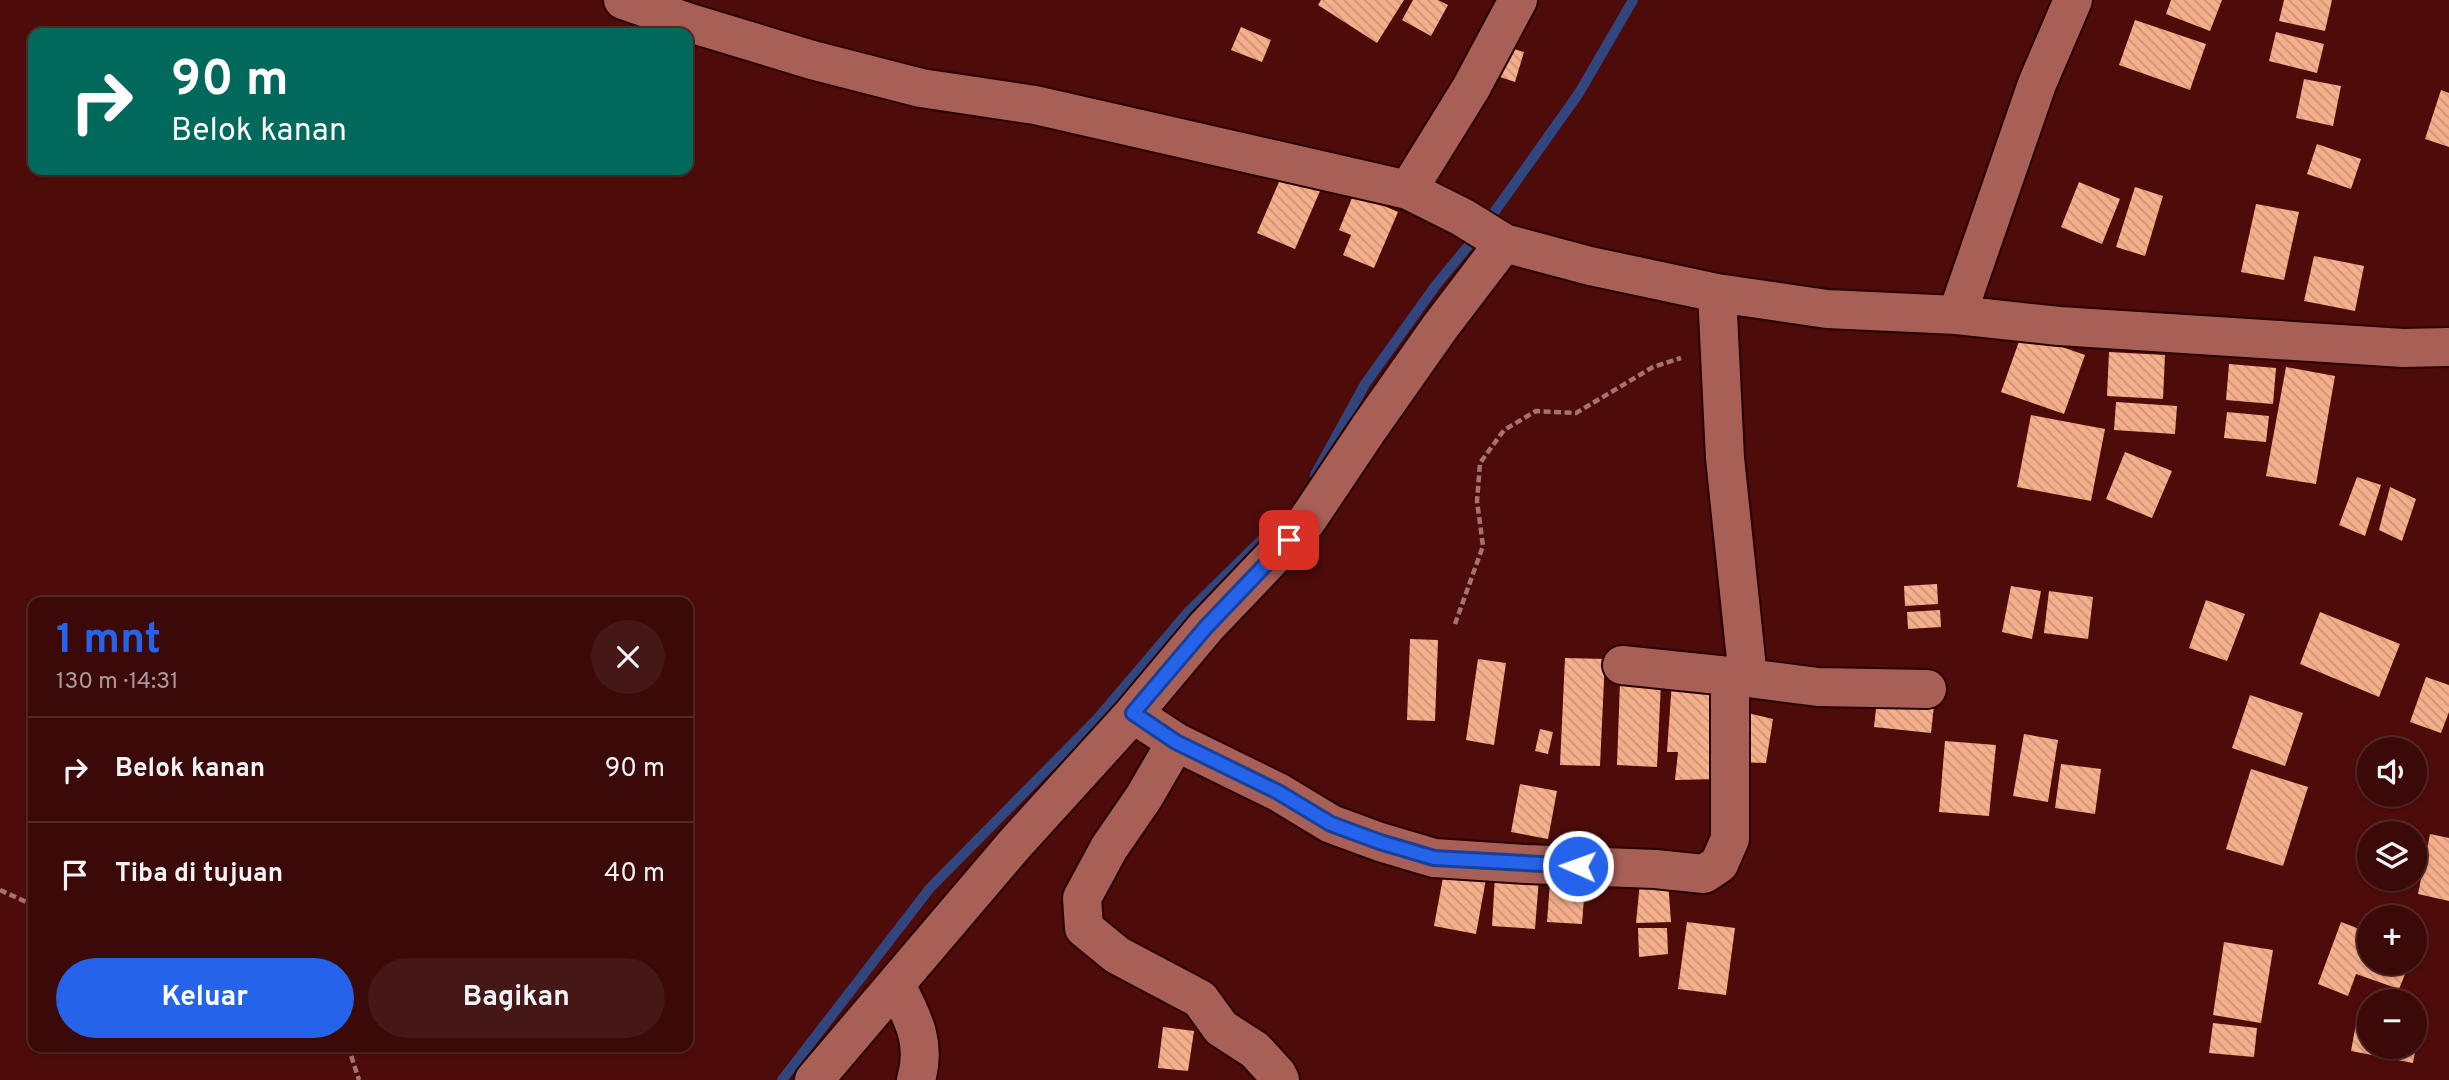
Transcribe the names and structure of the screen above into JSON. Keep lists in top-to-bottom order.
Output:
{
  "page": {
    "turn": ["90 m", "Belok kanan"],
    "heading": ["1 mnt", "130 m · 14:31"],
    "list": [
      {
        "name": "Belok kanan",
        "value": "90 m"
      },
      {
        "name": "Tiba di tujuan",
        "value": "40 m"
      }
    ],
    "map_buttons": ["+", "−"],
    "buttons": ["Keluar", "Bagikan"]
  }
}
